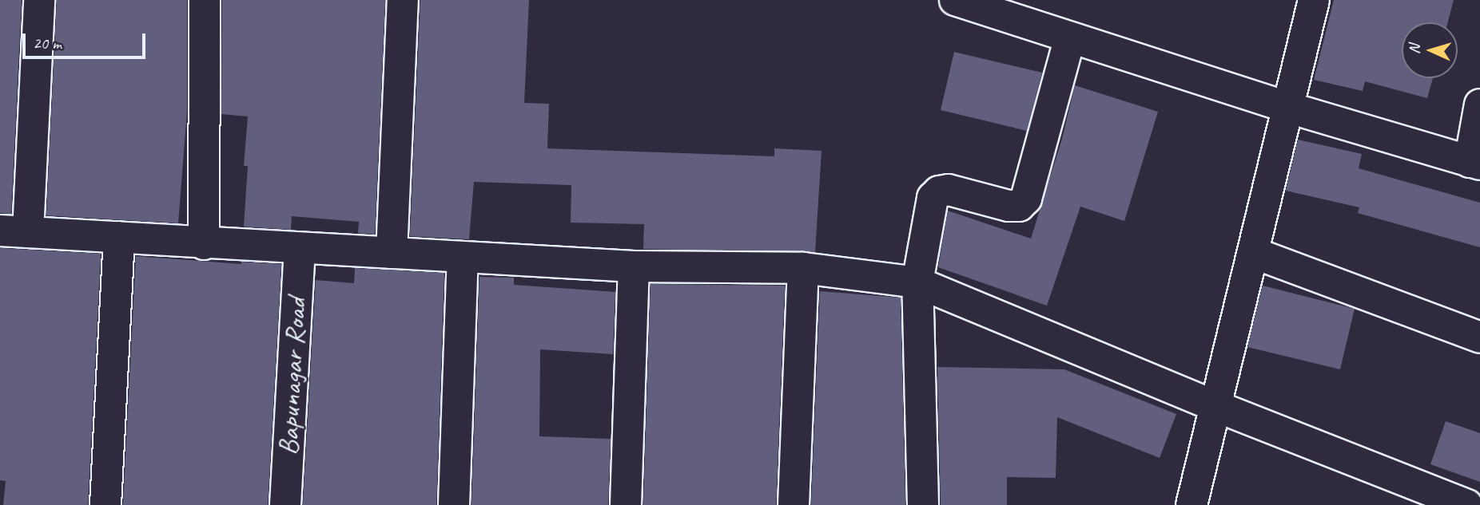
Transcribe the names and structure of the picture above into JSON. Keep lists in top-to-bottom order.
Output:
{
  "streets": {
    "street": ["Bapunagar Road"]
  },
  "scale_bar": "20 m",
  "north": "left"
}
